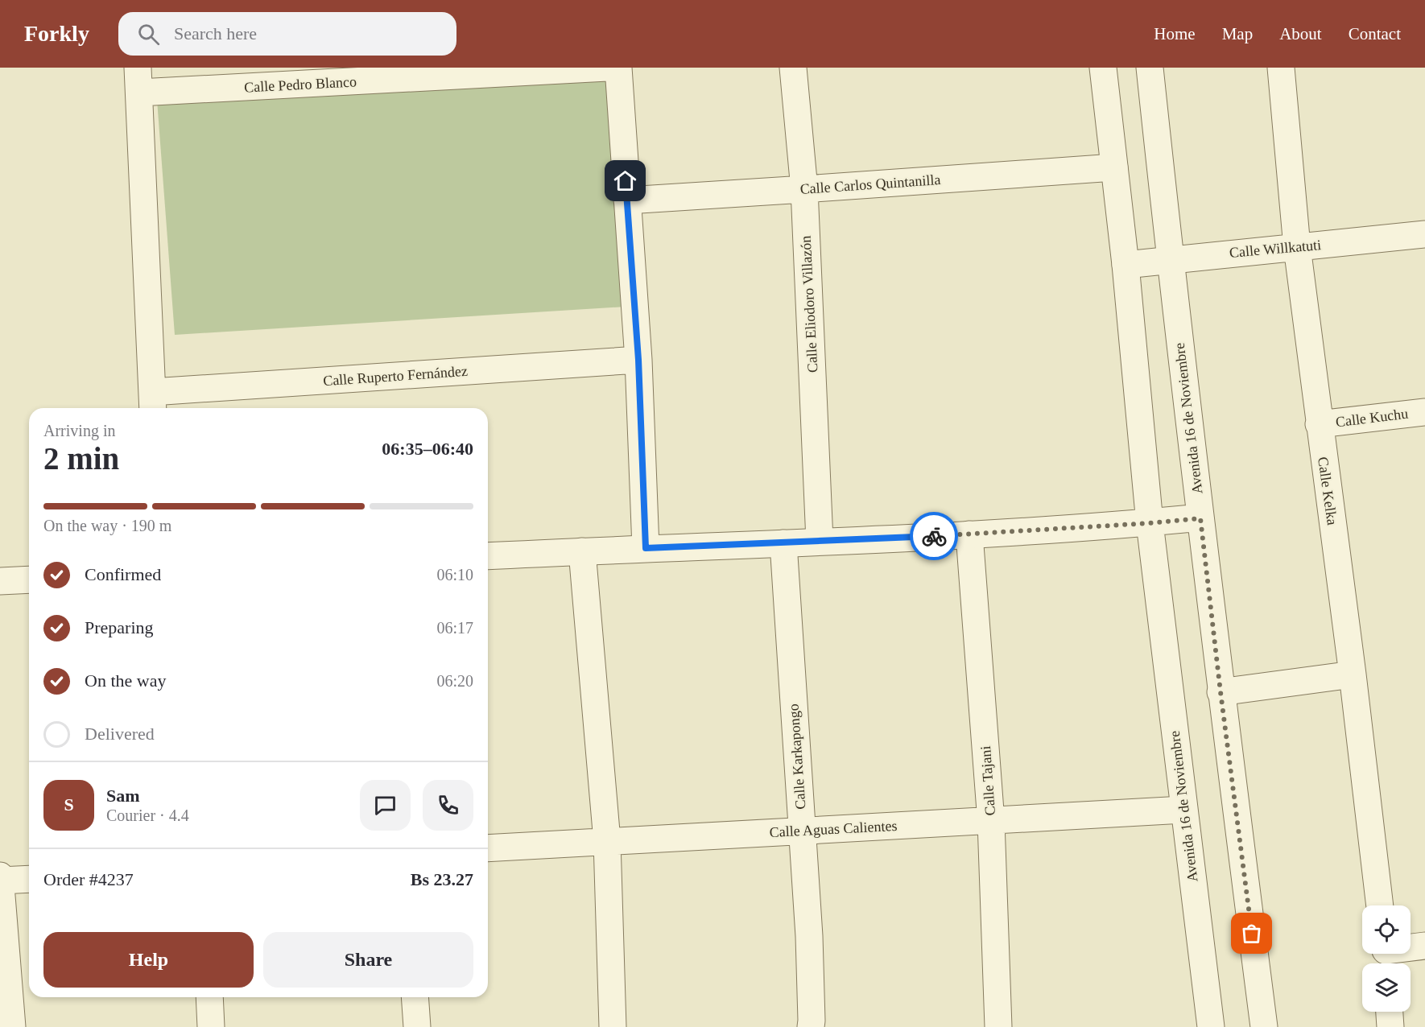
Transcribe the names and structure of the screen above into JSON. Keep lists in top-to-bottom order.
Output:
{
  "streets": {
    "street": [
      "Calle Pedro Blanco",
      "Calle Carlos Quintanilla",
      "Calle Willkatuti",
      "Calle Eliodoro Villazón",
      "Calle Ruperto Fernández",
      "Calle Kuchu",
      "Avenida 16 de Noviembre",
      "Calle Kelka",
      "Calle Karkapongo",
      "Calle Tajani",
      "Calle Aguas Calientes"
    ]
  },
  "crossings": [
    ["Calle Carlos Quintanilla", "Calle Eliodoro Villazón"],
    ["Calle Carlos Quintanilla", "Avenida 16 de Noviembre"],
    ["Calle Willkatuti", "Avenida 16 de Noviembre"],
    ["Calle Willkatuti", "Calle Kelka"],
    ["Calle Kuchu", "Calle Kelka"],
    ["Avenida 16 de Noviembre", "Calle Aguas Calientes"],
    ["Calle Karkapongo", "Calle Aguas Calientes"],
    ["Calle Tajani", "Calle Aguas Calientes"]
  ],
  "page": {
    "header": "Forkly",
    "search": "Search here",
    "nav": [
      "Home",
      "Map",
      "About",
      "Contact"
    ],
    "heading": ["2 min", "Arriving in", "06:35–06:40"],
    "panel": [
      "Sam",
      "Courier · 4.4",
      "Order #4237",
      "Bs 23.27"
    ],
    "bar": "On the way · 190 m",
    "list": [
      ["Confirmed", "06:10"],
      ["Preparing", "06:17"],
      ["On the way", "06:20"],
      "Delivered"
    ],
    "round": "S",
    "buttons": ["Help", "Share"]
  }
}
